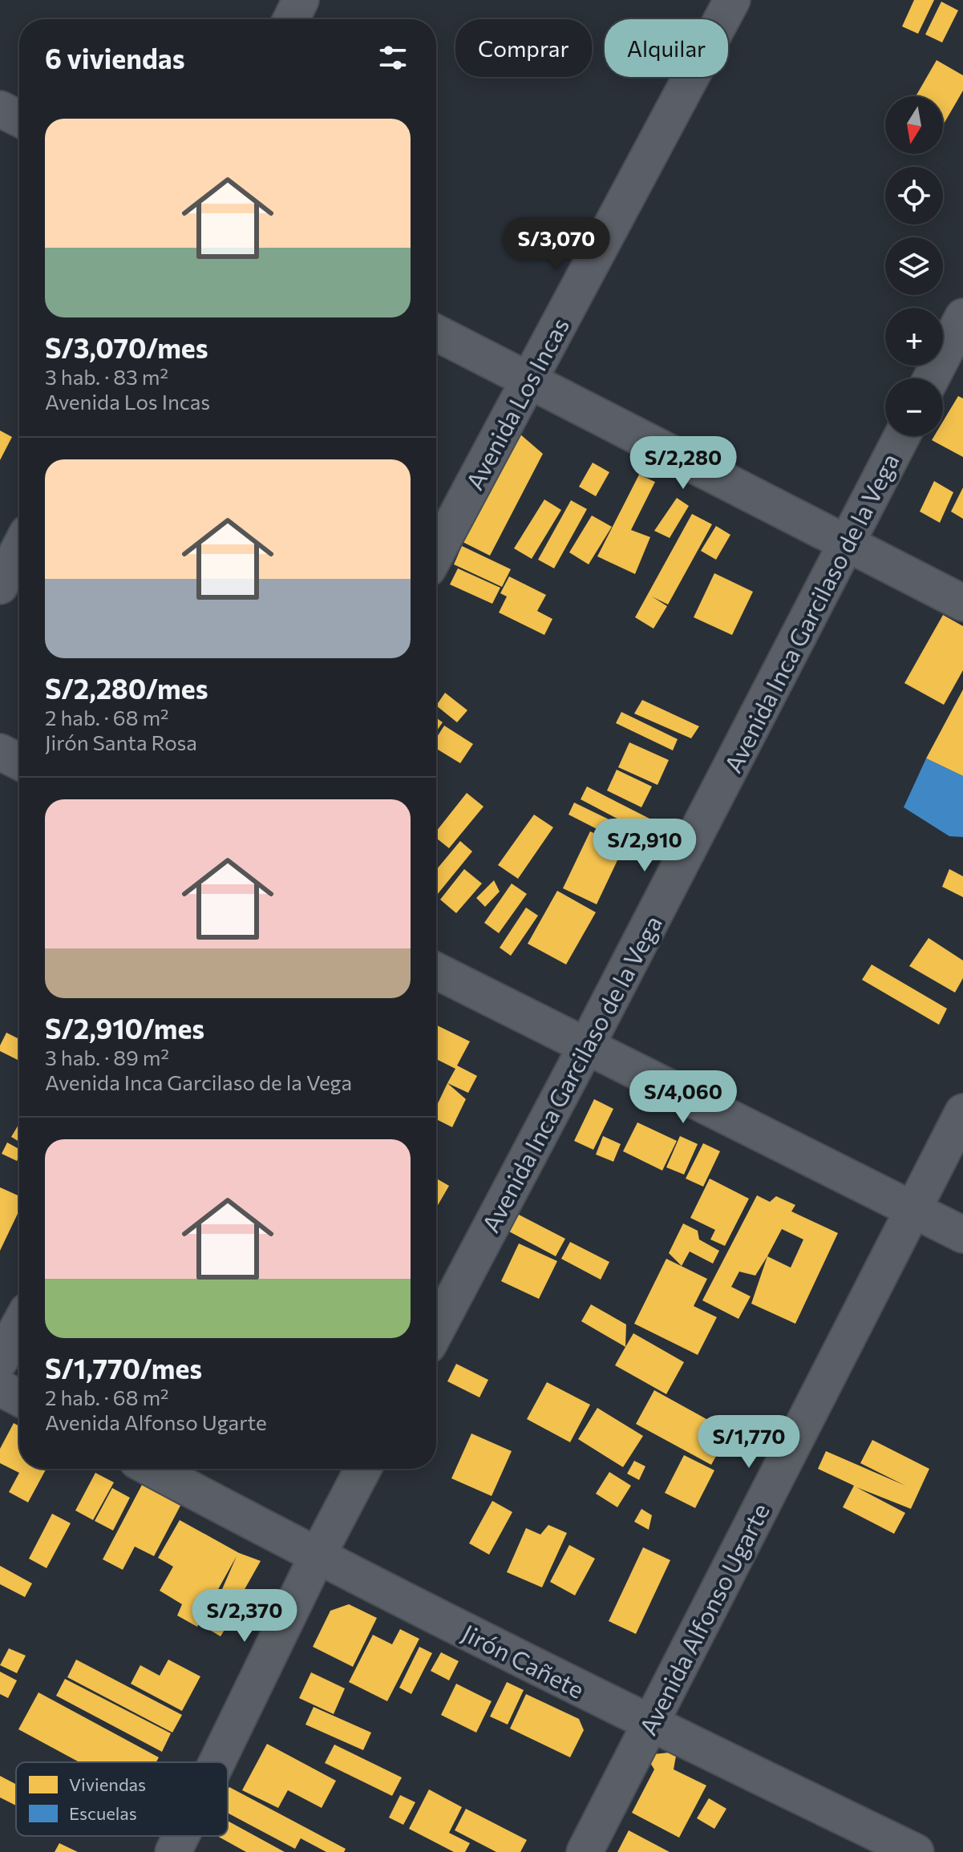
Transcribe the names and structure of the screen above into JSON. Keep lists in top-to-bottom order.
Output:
{
  "streets": {
    "street": [
      "Avenida Los Incas",
      "Avenida Inca Garcilaso de la Vega",
      "Avenida Alfonso Ugarte",
      "Jirón Cañete"
    ]
  },
  "crossings": [
    ["Avenida Alfonso Ugarte", "Jirón Cañete"]
  ],
  "legend": ["Viviendas", "Escuelas"],
  "north": "bottom",
  "page": {
    "chip": ["Comprar", "Alquilar"],
    "heading": "6 viviendas",
    "map_buttons": ["+", "−"],
    "list": [
      {
        "name": "S/3,070/mes",
        "note": "3 hab. · 83 m² · Avenida Los Incas"
      },
      {
        "name": "S/2,280/mes",
        "note": "2 hab. · 68 m² · Jirón Santa Rosa"
      },
      {
        "name": "S/2,910/mes",
        "note": "3 hab. · 89 m² · Avenida Inca Garcilaso de la Vega"
      },
      {
        "name": "S/1,770/mes",
        "note": "2 hab. · 68 m² · Avenida Alfonso Ugarte"
      }
    ],
    "price": [
      "S/3,070",
      "S/2,280",
      "S/2,910",
      "S/4,060",
      "S/1,770",
      "S/2,370"
    ]
  }
}
